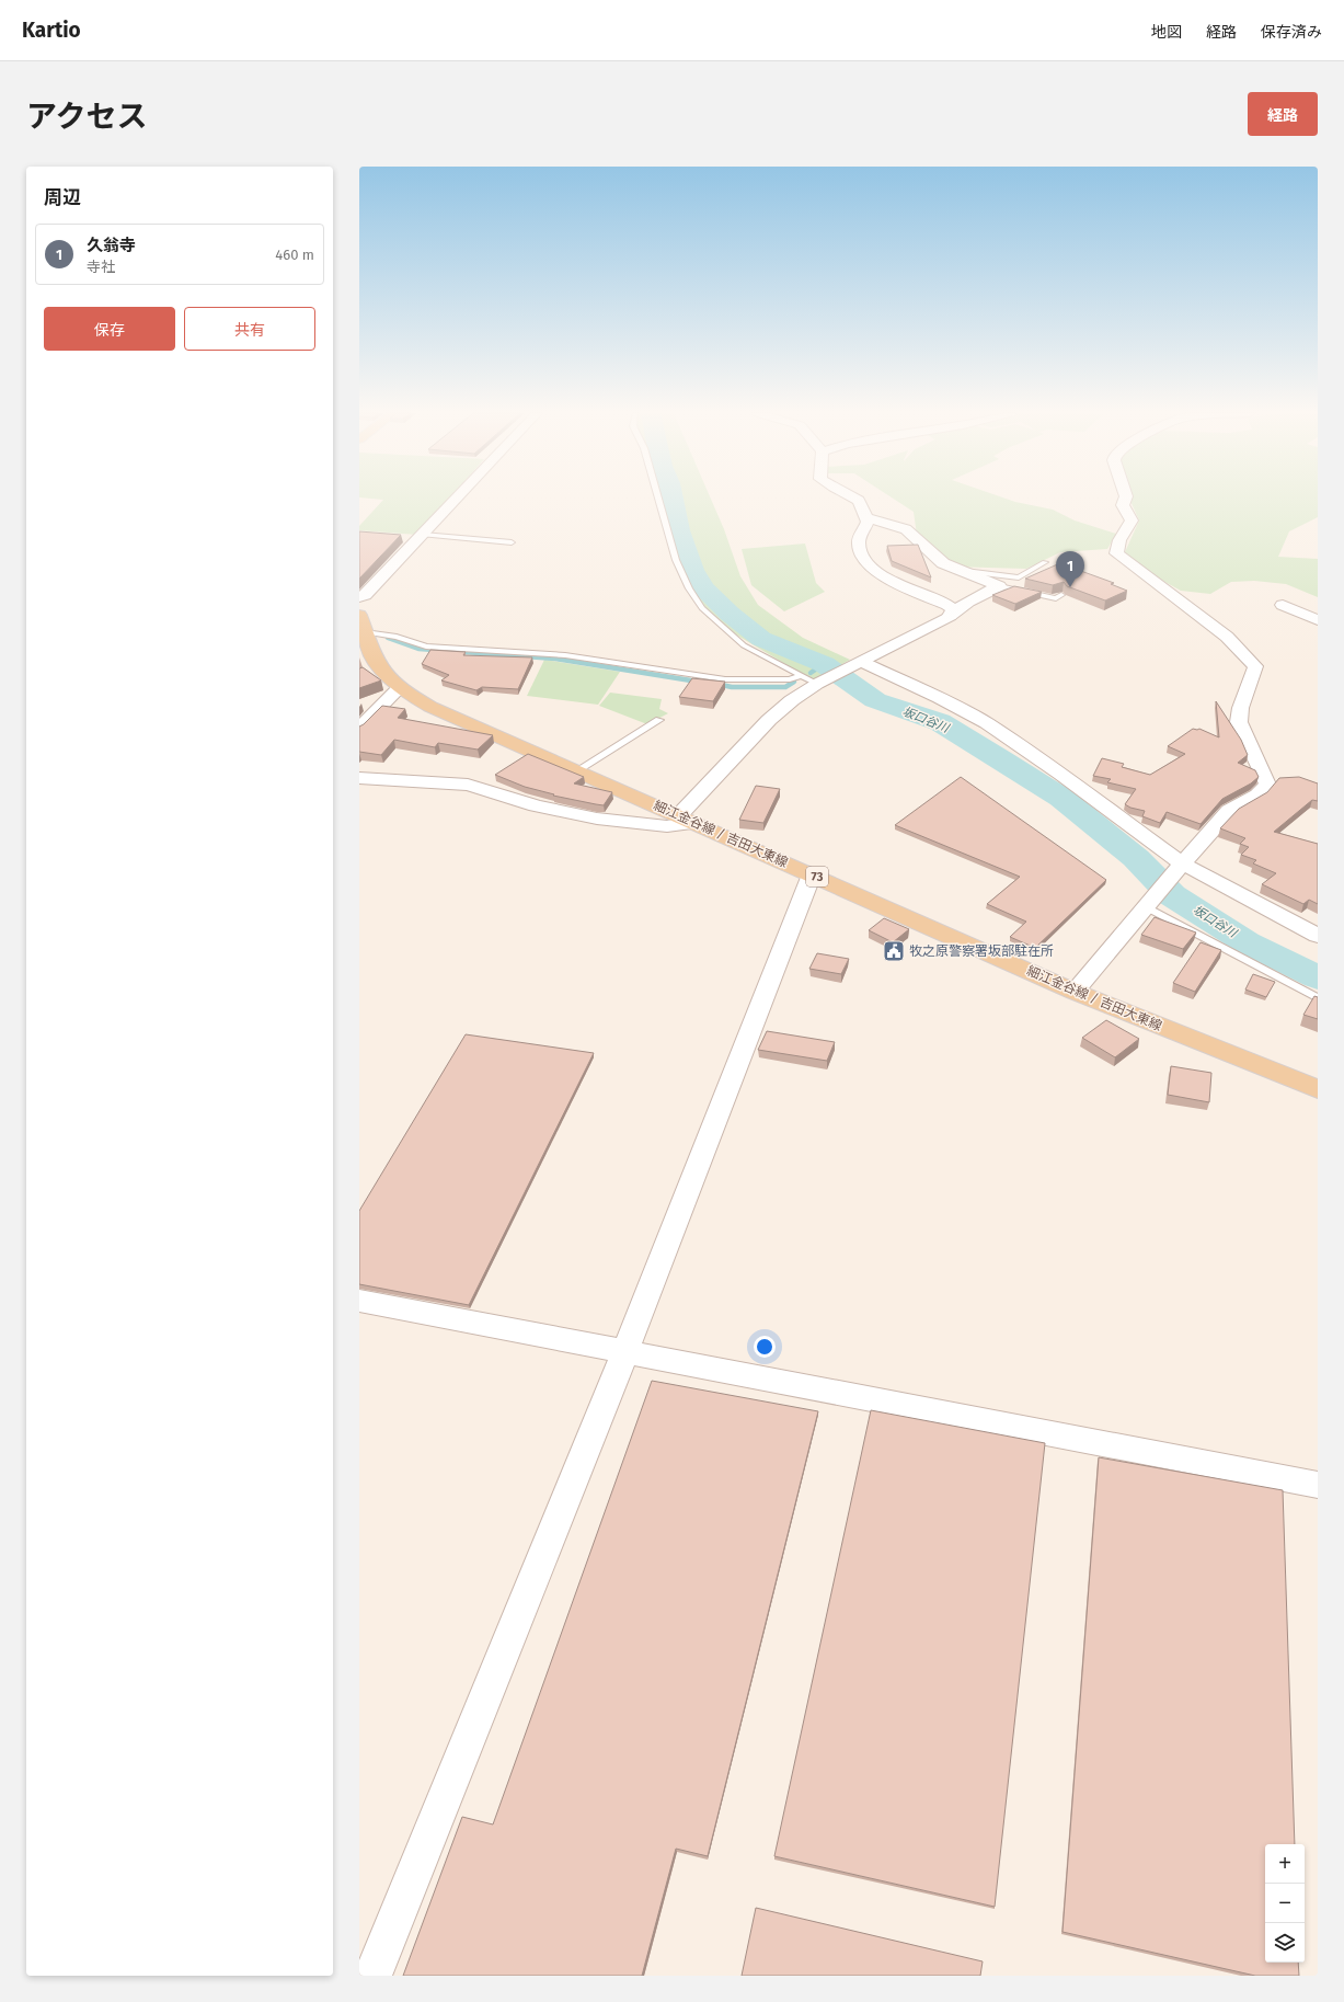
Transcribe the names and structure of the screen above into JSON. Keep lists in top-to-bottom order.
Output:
{
  "streets": {
    "main road": ["細江金谷線 / 吉田大東線", "73"]
  },
  "water": ["坂口谷川"],
  "places": {
    "public building": ["牧之原警察署坂部駐在所"]
  },
  "page": {
    "header": "Kartio",
    "nav": ["地図", "経路", "保存済み"],
    "title": "アクセス",
    "buttons": [
      "経路",
      ["保存", "共有"]
    ],
    "heading": "周辺",
    "list": [
      {
        "mark": "1",
        "name": "久翁寺",
        "note": "寺社",
        "value": "460 m"
      }
    ],
    "pins": "1",
    "map_buttons": ["+", "−"]
  }
}
